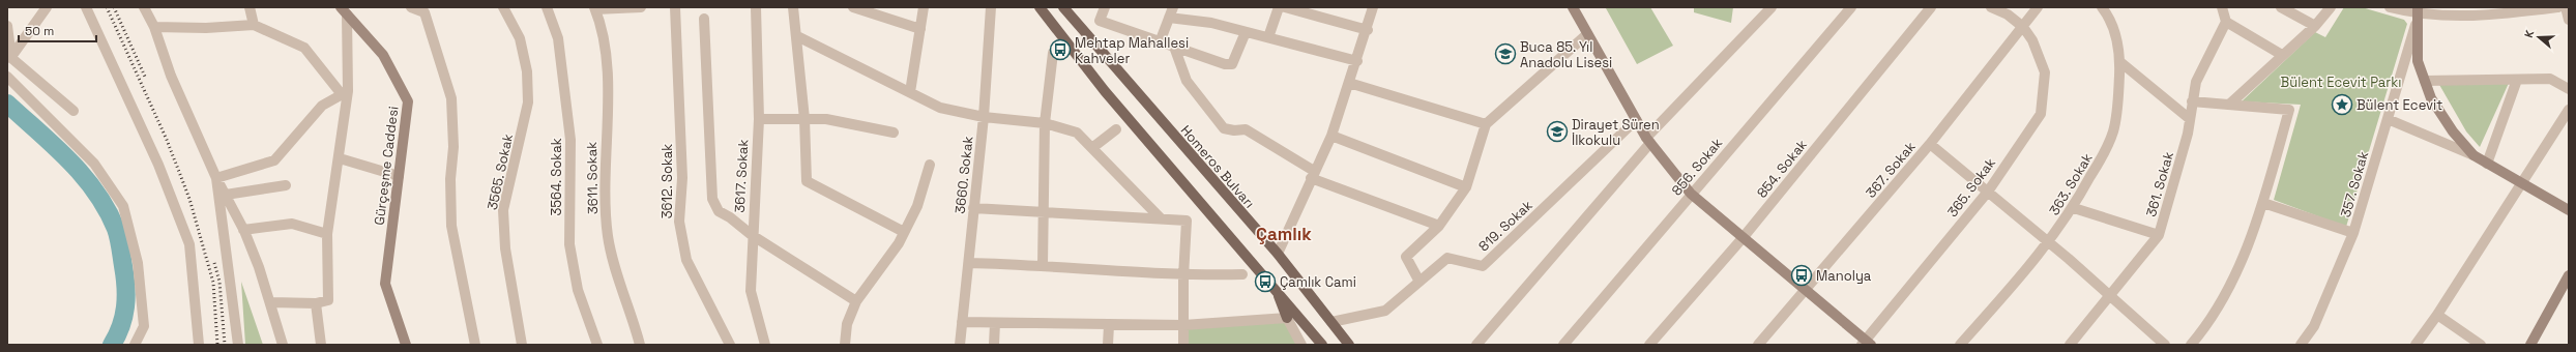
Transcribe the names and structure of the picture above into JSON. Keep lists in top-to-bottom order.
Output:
{
  "streets": {
    "main road": ["Gürçeşme Caddesi", "Homeros Bulvarı"],
    "street": [
      "856. Sokak",
      "854. Sokak",
      "367. Sokak",
      "3565. Sokak",
      "3660. Sokak",
      "3617. Sokak",
      "3564. Sokak",
      "3611. Sokak",
      "3612. Sokak",
      "363. Sokak",
      "361. Sokak",
      "357. Sokak",
      "365. Sokak",
      "819. Sokak"
    ]
  },
  "crossings": [
    ["Homeros Bulvarı", "819. Sokak"],
    ["367. Sokak", "365. Sokak"]
  ],
  "districts": ["Çamlık"],
  "parks": ["Bülent Ecevit Parkı"],
  "places": {
    "bus stop": ["Mehtap Mahallesi Kahveler", "Manolya", "Çamlık Cami"],
    "school or university": ["Buca 85. Yıl Anadolu Lisesi", "Dirayet Süren İlkokulu"],
    "place": ["Bülent Ecevit"]
  },
  "scale_bar": "50 m",
  "north": "left"
}
